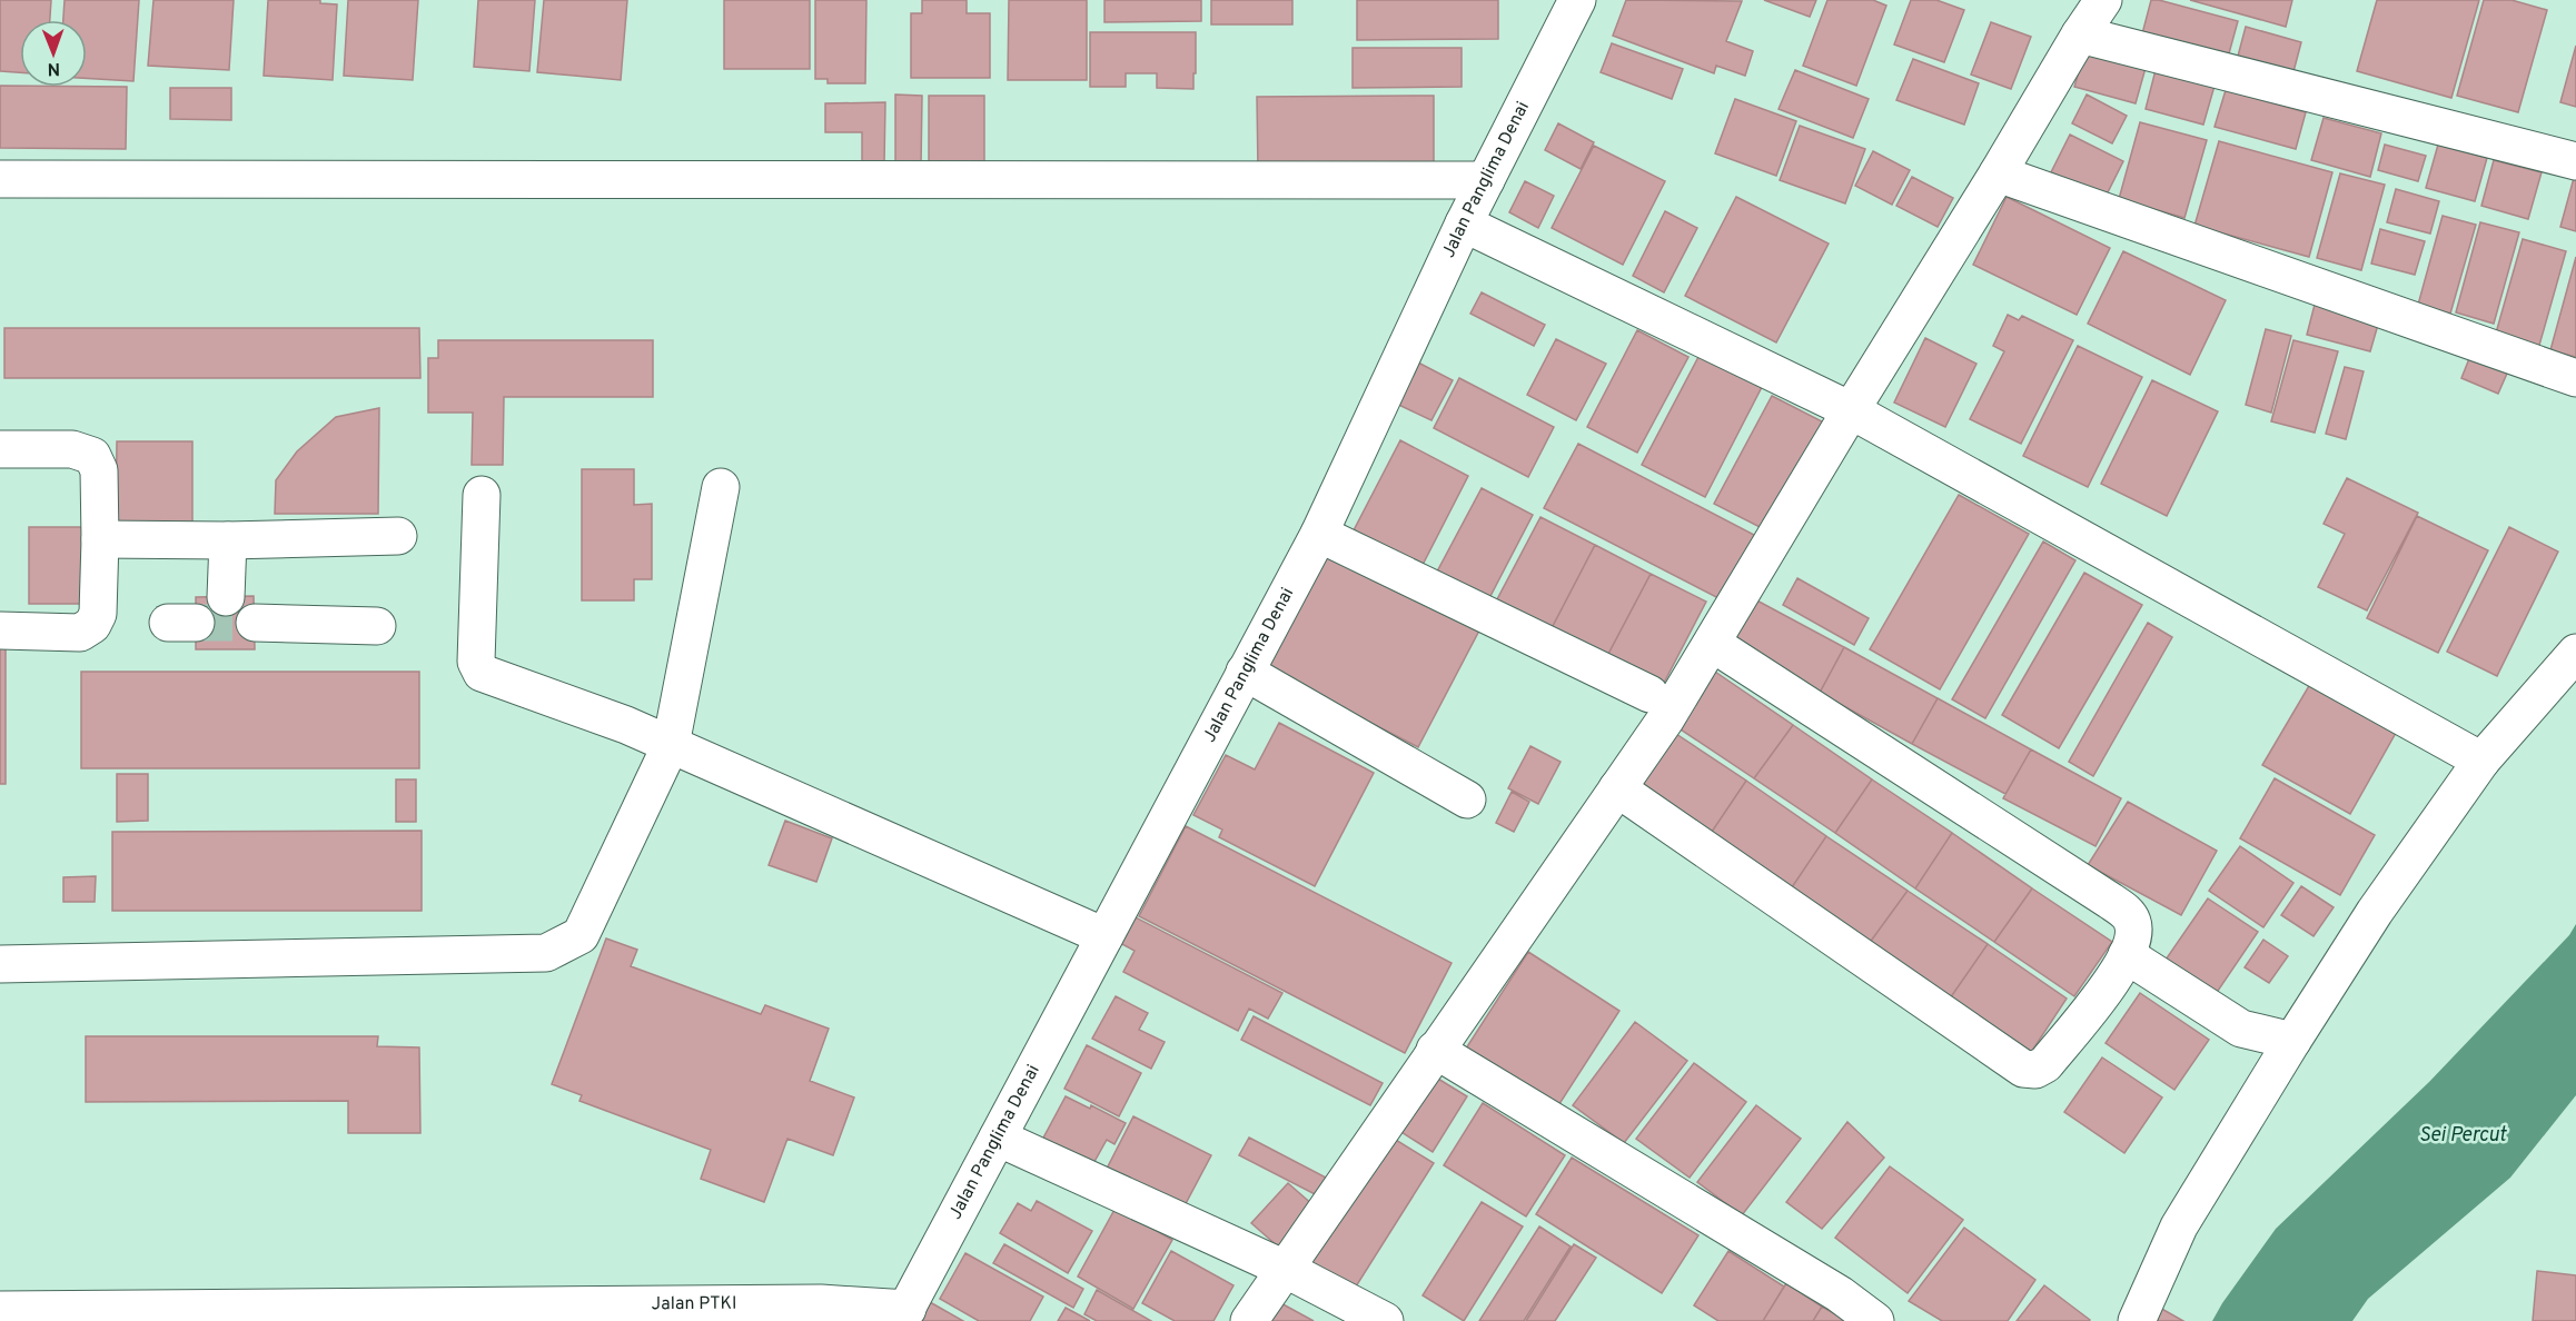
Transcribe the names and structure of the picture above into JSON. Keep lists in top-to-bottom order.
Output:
{
  "streets": {
    "street": ["Jalan Panglima Denai", "Jalan PTKI"]
  },
  "crossings": [
    ["Jalan Panglima Denai", "Jalan PTKI"]
  ],
  "water": ["Sei Percut"],
  "north": "bottom"
}
